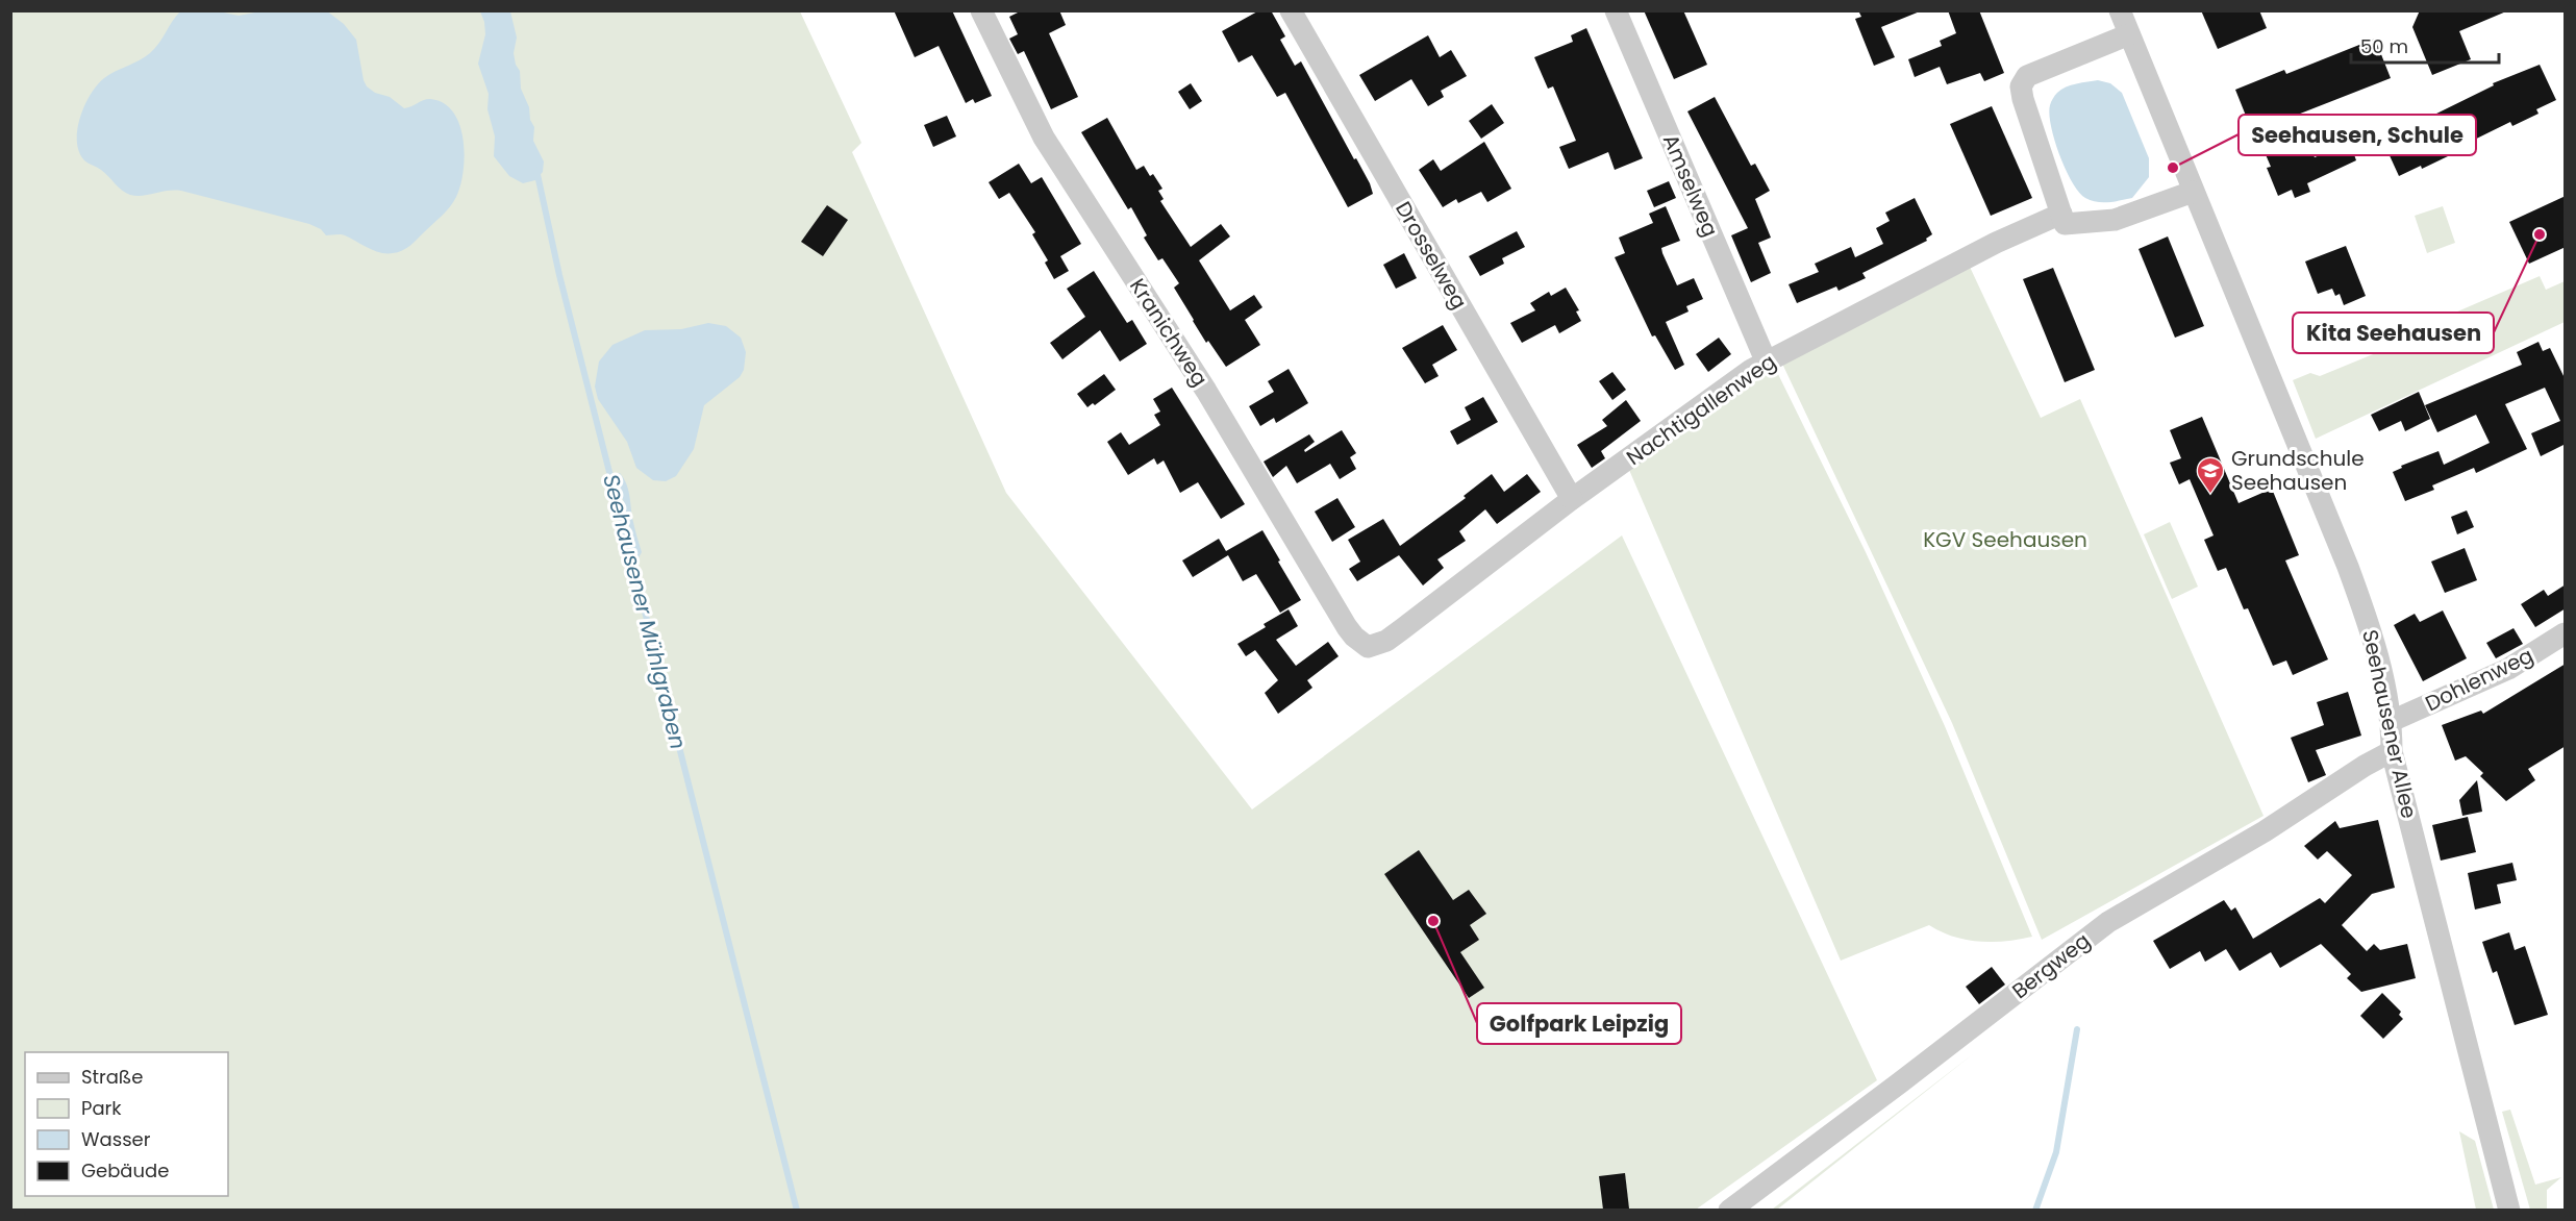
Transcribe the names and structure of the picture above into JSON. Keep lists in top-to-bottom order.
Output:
{
  "streets": {
    "street": [
      "Amselweg",
      "Drosselweg",
      "Kranichweg",
      "Nachtigallenweg",
      "Dohlenweg",
      "Seehausener Allee",
      "Bergweg"
    ]
  },
  "crossings": [
    ["Amselweg", "Nachtigallenweg"],
    ["Drosselweg", "Nachtigallenweg"],
    ["Kranichweg", "Nachtigallenweg"],
    ["Dohlenweg", "Seehausener Allee"],
    ["Seehausener Allee", "Bergweg"]
  ],
  "water": ["Seehausener Mühlgraben"],
  "parks": ["KGV Seehausen"],
  "places": {
    "other": ["Seehausen, Schule", "Kita Seehausen", "Golfpark Leipzig"],
    "school or university": ["Grundschule Seehausen"]
  },
  "legend": [
    "Straße",
    "Park",
    "Wasser",
    "Gebäude"
  ],
  "scale_bar": "50 m"
}
